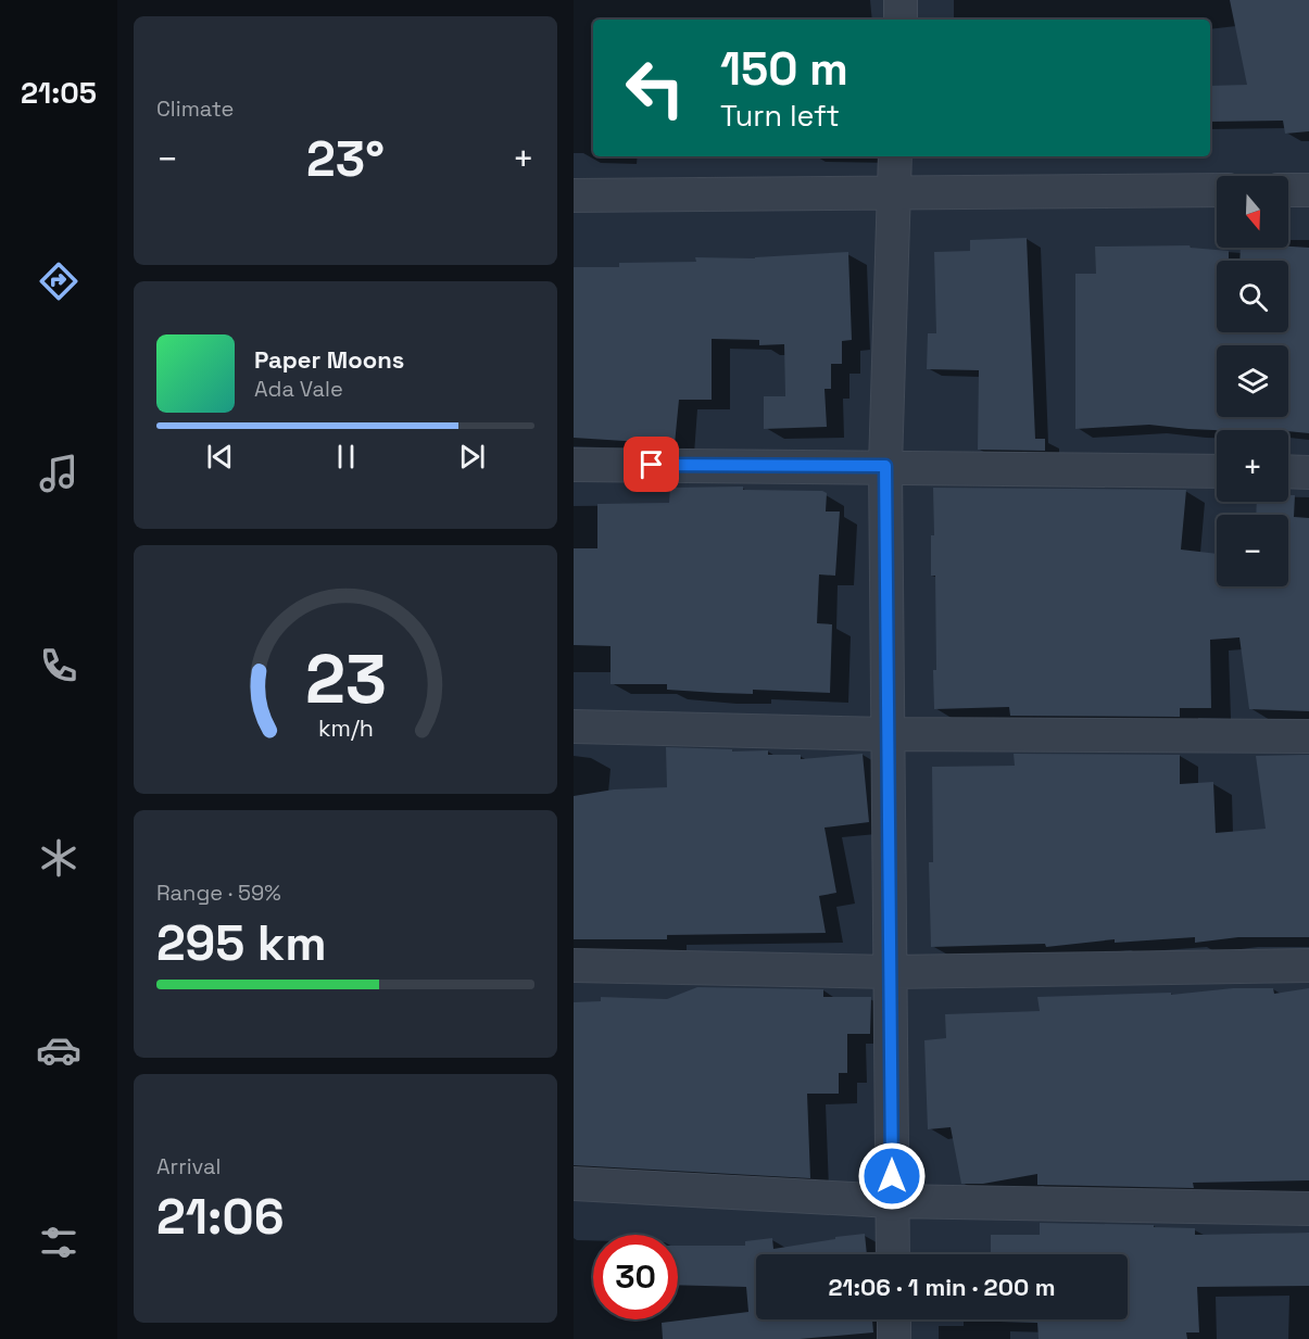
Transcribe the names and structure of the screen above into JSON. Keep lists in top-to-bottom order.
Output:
{
  "north": "bottom",
  "page": {
    "tabs": "21:05",
    "tile": [
      "Climate",
      ["Range · 59%", "295 km"],
      ["Arrival", "21:06"]
    ],
    "turn": ["150 m", "Turn left"],
    "heat": ["−", "23°", "+"],
    "map_buttons": ["+", "−"],
    "song": ["Paper Moons", "Ada Vale"],
    "limit": "30",
    "trip": "21:06 · 1 min · 200 m",
    "gauge": ["23", "km/h"]
  }
}
